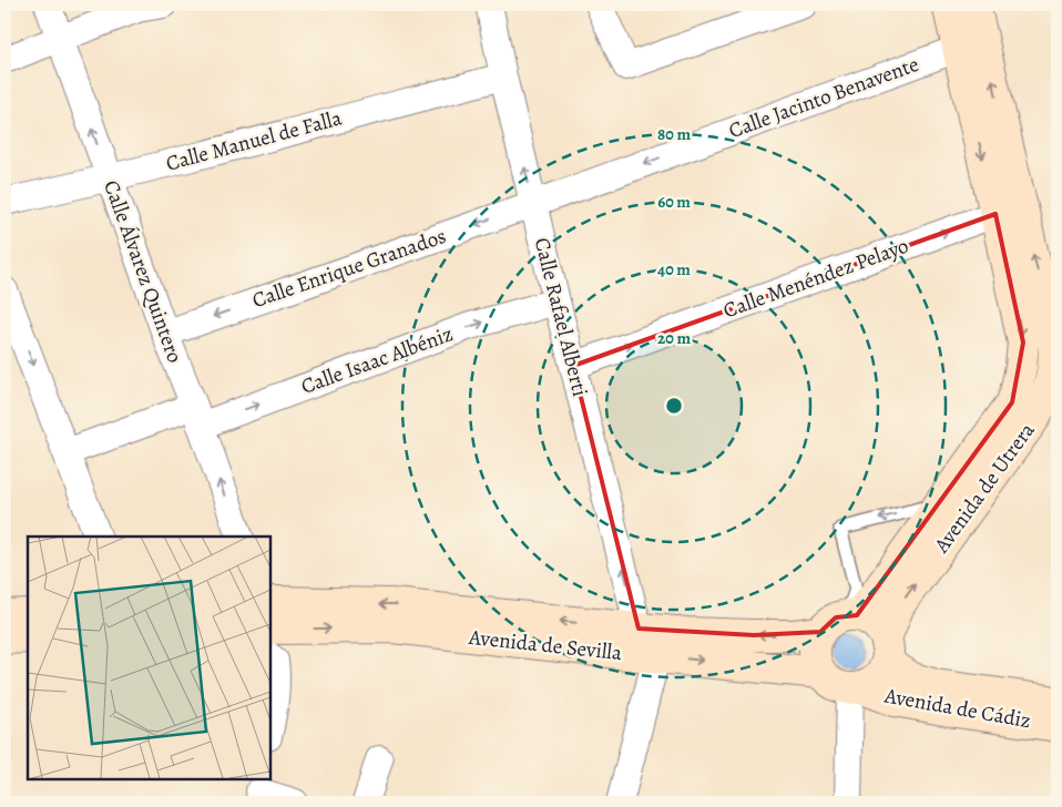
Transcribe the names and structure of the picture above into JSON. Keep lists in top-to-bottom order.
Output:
{
  "streets": {
    "main road": ["Avenida de Utrera", "Avenida de Sevilla", "Avenida de Cádiz"],
    "street": [
      "Calle Jacinto Benavente",
      "Calle Manuel de Falla",
      "Calle Enrique Granados",
      "Calle Álvarez Quintero",
      "Calle Menéndez Pelayo",
      "Calle Rafael Alberti",
      "Calle Isaac Albéniz"
    ]
  },
  "crossings": [
    ["Calle Jacinto Benavente", "Calle Enrique Granados"],
    ["Calle Jacinto Benavente", "Calle Rafael Alberti"],
    ["Calle Jacinto Benavente", "Avenida de Utrera"],
    ["Calle Manuel de Falla", "Calle Álvarez Quintero"],
    ["Calle Manuel de Falla", "Calle Rafael Alberti"],
    ["Calle Enrique Granados", "Calle Álvarez Quintero"],
    ["Calle Enrique Granados", "Calle Rafael Alberti"],
    ["Calle Álvarez Quintero", "Calle Isaac Albéniz"],
    ["Calle Menéndez Pelayo", "Calle Rafael Alberti"],
    ["Calle Menéndez Pelayo", "Avenida de Utrera"],
    ["Calle Rafael Alberti", "Calle Isaac Albéniz"],
    ["Calle Rafael Alberti", "Avenida de Sevilla"],
    ["Avenida de Utrera", "Avenida de Sevilla"],
    ["Avenida de Utrera", "Avenida de Cádiz"],
    ["Avenida de Sevilla", "Avenida de Cádiz"]
  ],
  "one_way": [
    "Calle Jacinto Benavente",
    "Calle Enrique Granados",
    "Calle Álvarez Quintero",
    "Calle Menéndez Pelayo",
    "Calle Rafael Alberti",
    "Calle Isaac Albéniz"
  ],
  "rings": [
    "80 m",
    "60 m",
    "40 m",
    "20 m"
  ]
}
